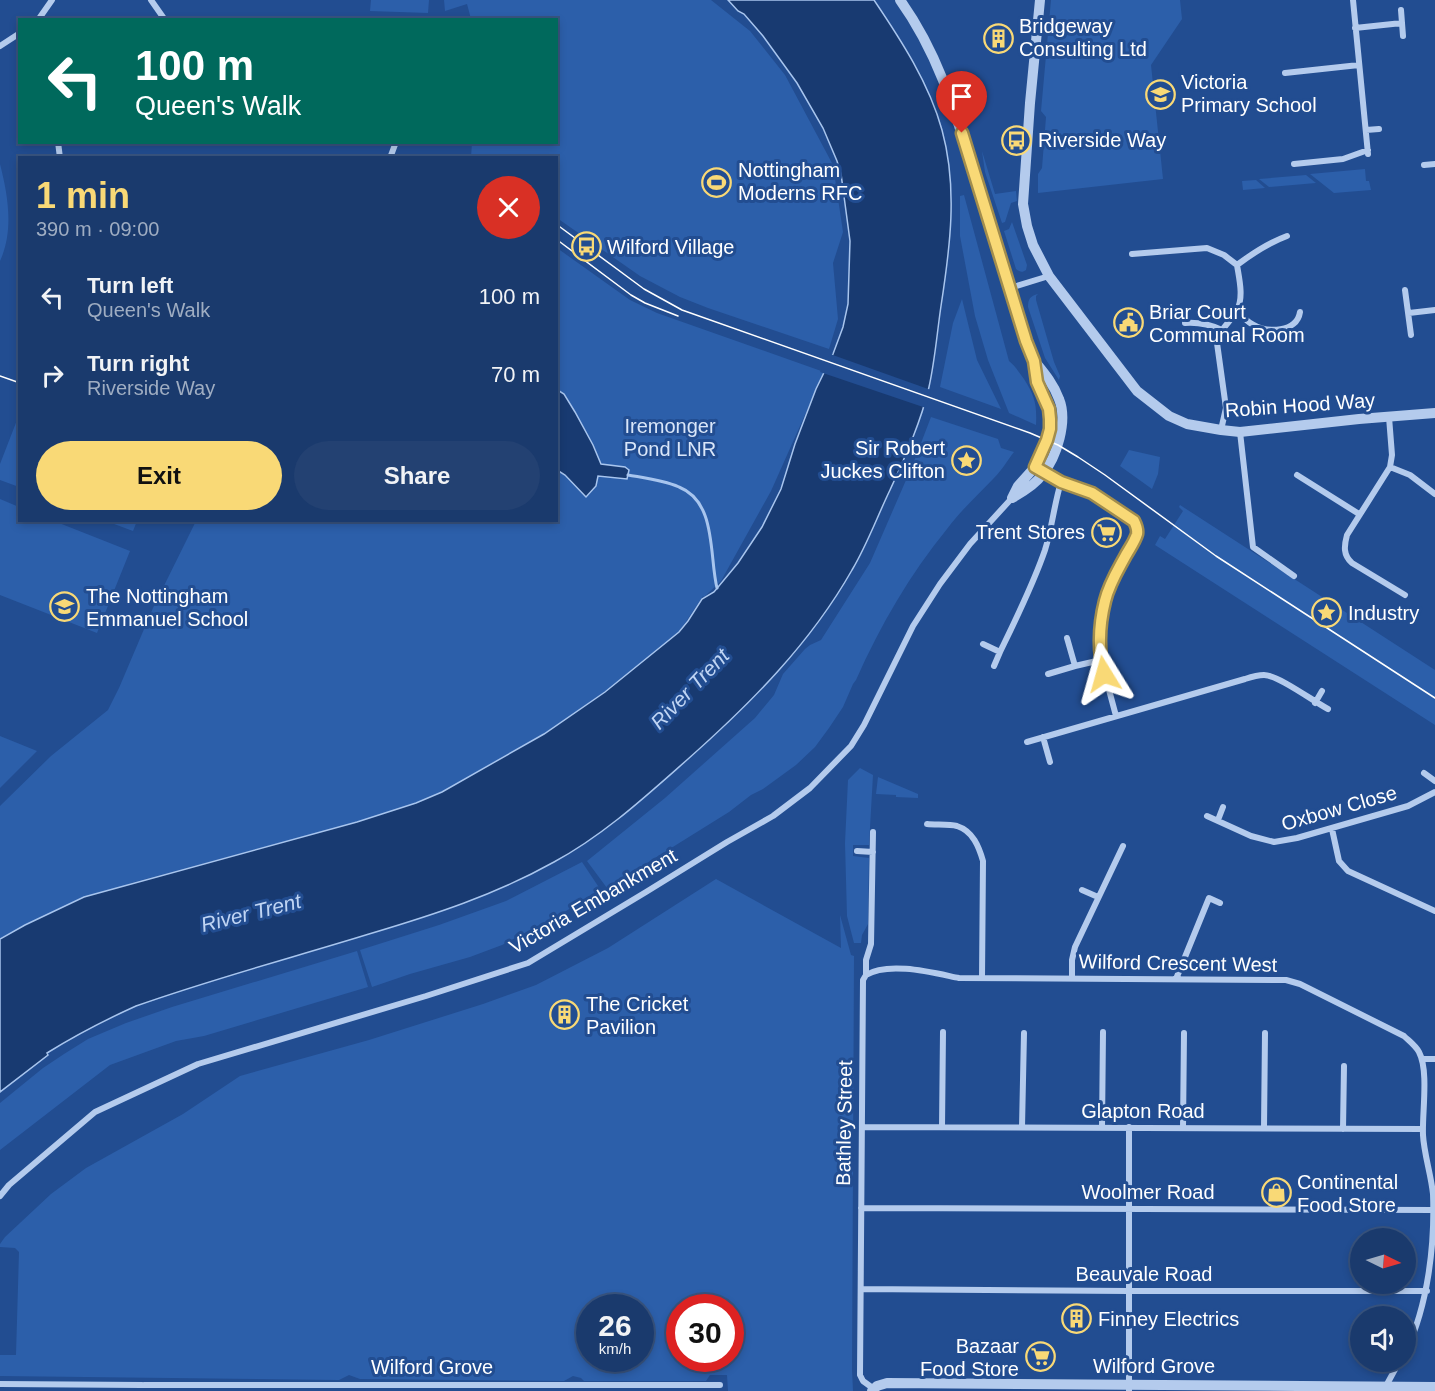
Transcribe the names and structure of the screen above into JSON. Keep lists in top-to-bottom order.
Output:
{
  "streets": {
    "street": [
      "Robin Hood Way",
      "Oxbow Close",
      "Victoria Embankment",
      "Wilford Crescent West",
      "Glapton Road",
      "Bathley Street",
      "Woolmer Road",
      "Beauvale Road",
      "Wilford Grove"
    ]
  },
  "crossings": [
    ["Wilford Crescent West", "Bathley Street"],
    ["Glapton Road", "Bathley Street"],
    ["Bathley Street", "Woolmer Road"],
    ["Bathley Street", "Beauvale Road"],
    ["Bathley Street", "Wilford Grove"]
  ],
  "water": ["River Trent"],
  "parks": ["Iremonger Pond LNR"],
  "places": {
    "building": ["Bridgeway Consulting Ltd", "The Cricket Pavilion", "Finney Electrics"],
    "school or university": ["Victoria Primary School", "The Nottingham Emmanuel School"],
    "bus stop": ["Riverside Way", "Wilford Village"],
    "sports": ["Nottingham Moderns RFC"],
    "public building": ["Briar Court Communal Room"],
    "place": ["Sir Robert Juckes Clifton", "Industry"],
    "supermarket": ["Trent Stores", "Bazaar Food Store"],
    "shop": ["Continental Food Store"]
  },
  "north": "right",
  "page": {
    "turn": ["100 m", "Queen's Walk"],
    "heading": ["1 min", "390 m · 09:00"],
    "list": [
      {
        "name": "Turn left",
        "note": "Queen's Walk",
        "value": "100 m"
      },
      {
        "name": "Turn right",
        "note": "Riverside Way",
        "value": "70 m"
      }
    ],
    "buttons": ["Exit", "Share"],
    "speed": "26 km/h",
    "limit": "30"
  }
}
